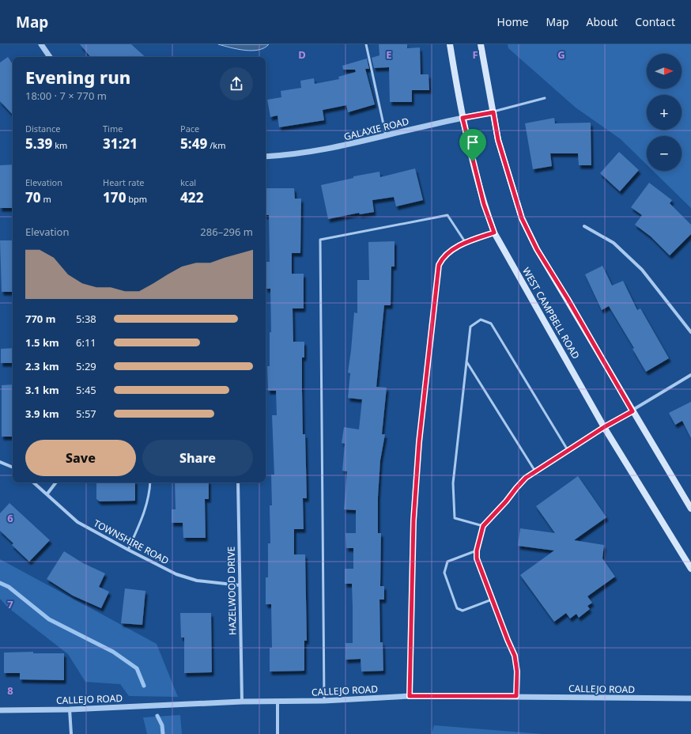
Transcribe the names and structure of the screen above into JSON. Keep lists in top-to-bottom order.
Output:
{
  "streets": {
    "main road": ["WEST CAMPBELL ROAD"],
    "street": [
      "GALAXIE ROAD",
      "TOWNSHIRE ROAD",
      "HAZELWOOD DRIVE",
      "CALLEJO ROAD"
    ]
  },
  "crossings": [
    ["GALAXIE ROAD", "WEST CAMPBELL ROAD"],
    ["TOWNSHIRE ROAD", "HAZELWOOD DRIVE"],
    ["HAZELWOOD DRIVE", "CALLEJO ROAD"]
  ],
  "north": "right",
  "page": {
    "header": "Map",
    "nav": [
      "Home",
      "Map",
      "About",
      "Contact"
    ],
    "map_buttons": ["+", "−"],
    "heading": ["Evening run", "18:00 · 7 × 770 m"],
    "stats": [
      ["Distance", "5.39 km"],
      ["Time", "31:21"],
      ["Pace", "5:49 /km"],
      ["Elevation", "70 m"],
      ["Heart rate", "170 bpm"],
      ["kcal", "422"]
    ],
    "chart": ["Elevation", "286–296 m"],
    "list": [
      {
        "name": "770 m",
        "note": "5:38"
      },
      {
        "name": "1.5 km",
        "note": "6:11"
      },
      {
        "name": "2.3 km",
        "note": "5:29"
      },
      {
        "name": "3.1 km",
        "note": "5:45"
      },
      {
        "name": "3.9 km",
        "note": "5:57"
      }
    ],
    "buttons": ["Save", "Share"]
  },
  "grid": {
    "columns": [
      "D",
      "E",
      "F",
      "G"
    ],
    "rows": ["6", "7", "8"]
  }
}
